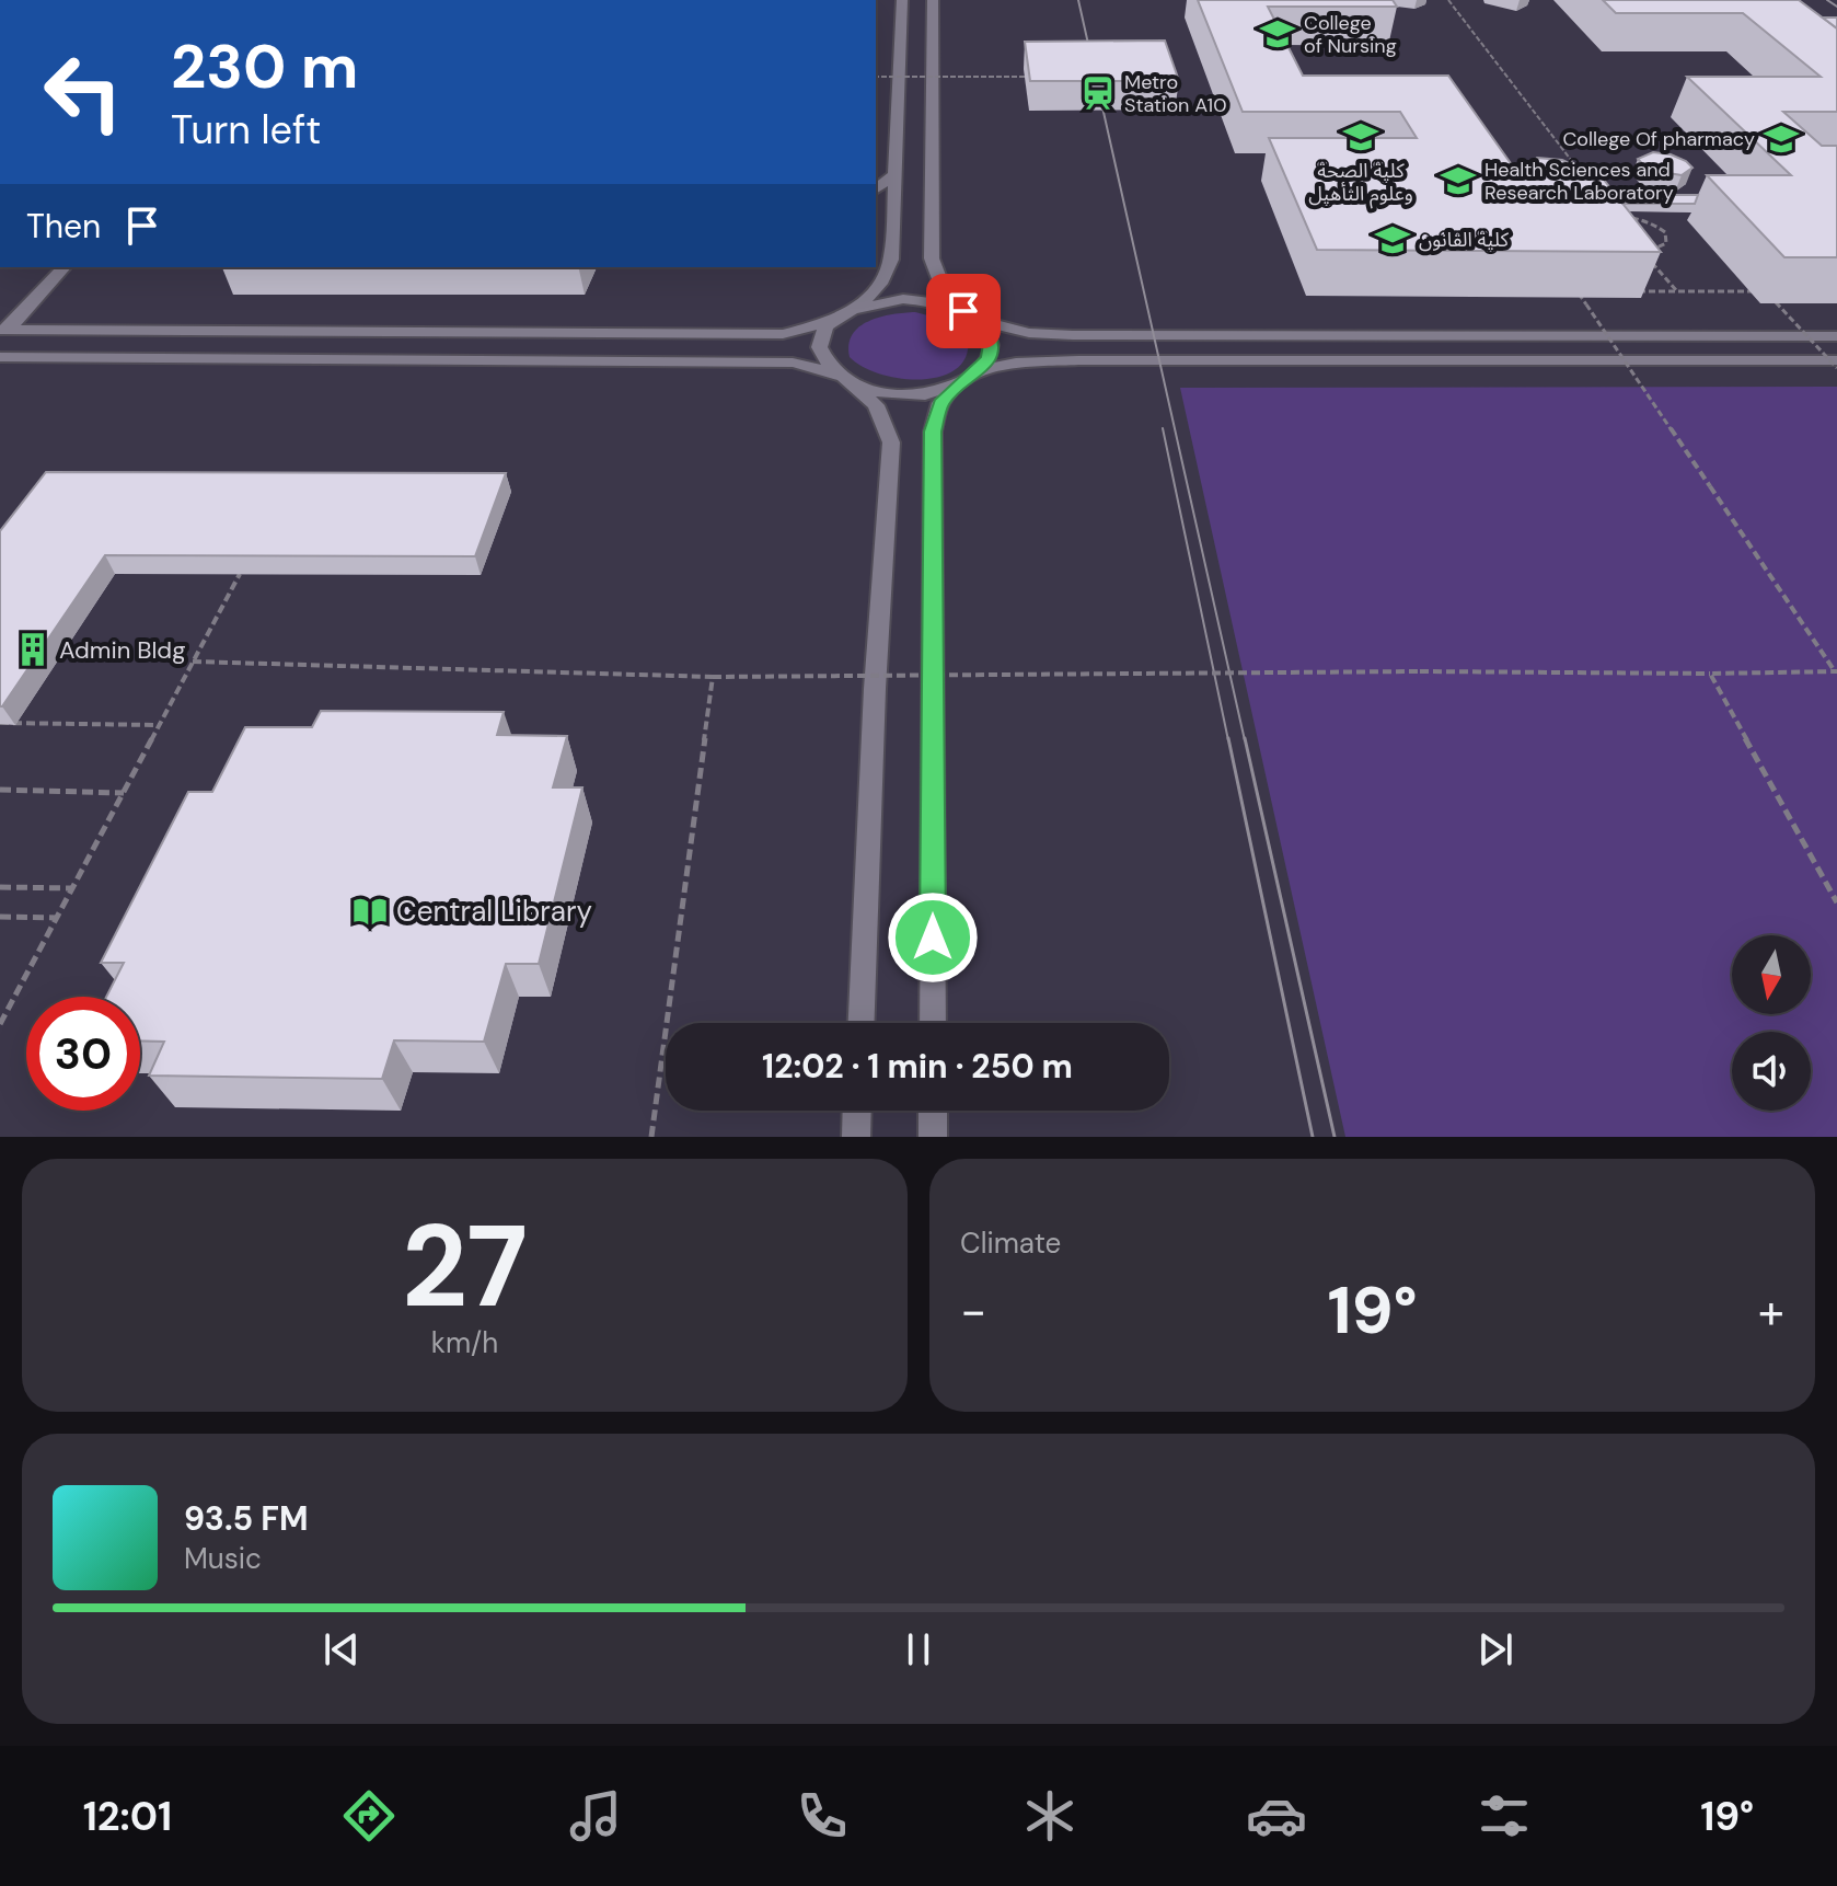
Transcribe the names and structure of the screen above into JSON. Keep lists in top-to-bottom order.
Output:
{
  "places": {
    "school or university": [
      "College of Nursing",
      "كلية الصحة وعلوم التأهيل",
      "College Of pharmacy",
      "Health Sciences and Research Laboratory",
      "كلية القانون"
    ],
    "station": ["Metro Station A10"],
    "building": ["Admin Bldg"],
    "library": ["Central Library"]
  },
  "north": "bottom",
  "page": {
    "turn": ["230 m", "Turn left"],
    "then": "Then",
    "limit": "30",
    "trip": "12:02 · 1 min · 250 m",
    "tile": [
      ["27", "km/h"],
      "Climate"
    ],
    "heat": ["−", "19°", "+"],
    "song": ["93.5 FM", "Music"],
    "tabs": ["12:01", "19°"]
  }
}
